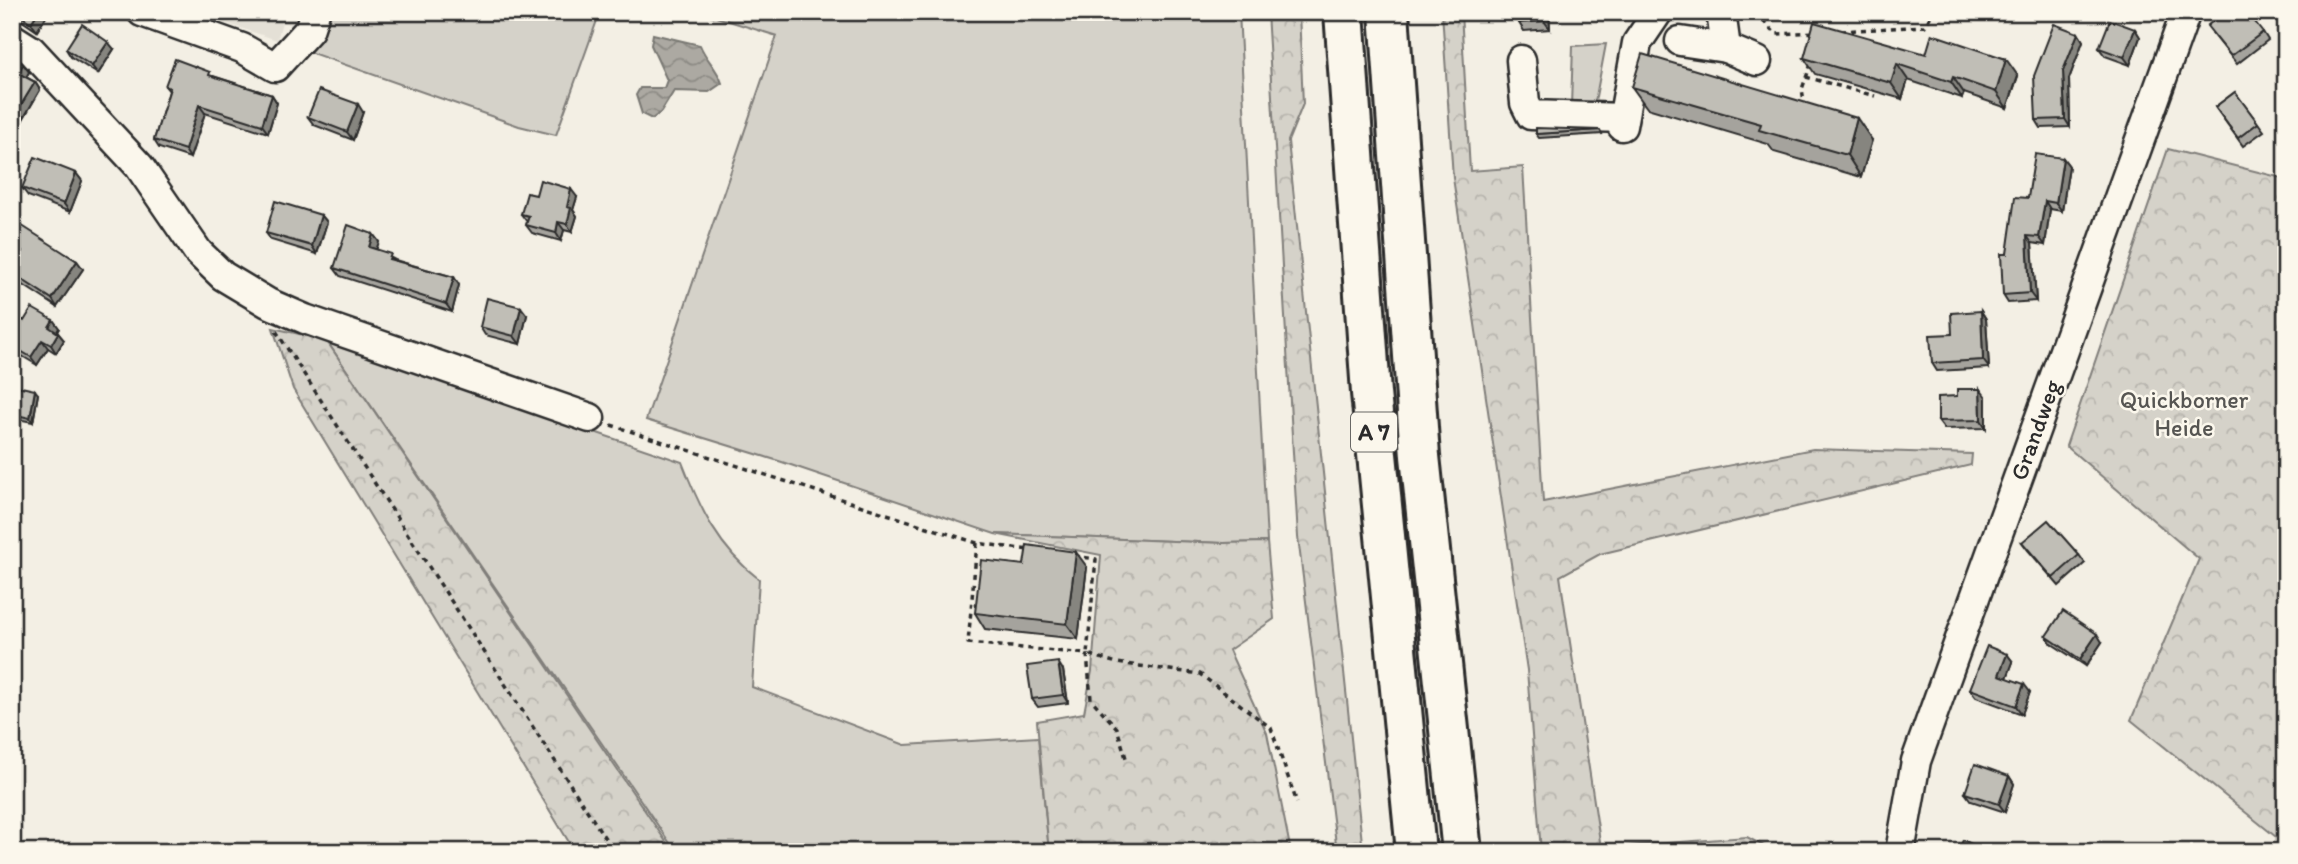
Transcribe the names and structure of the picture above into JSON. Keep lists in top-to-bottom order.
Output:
{
  "streets": {
    "highway": ["A 7"],
    "street": ["Grandweg"]
  },
  "parks": ["Quickborner Heide"]
}
